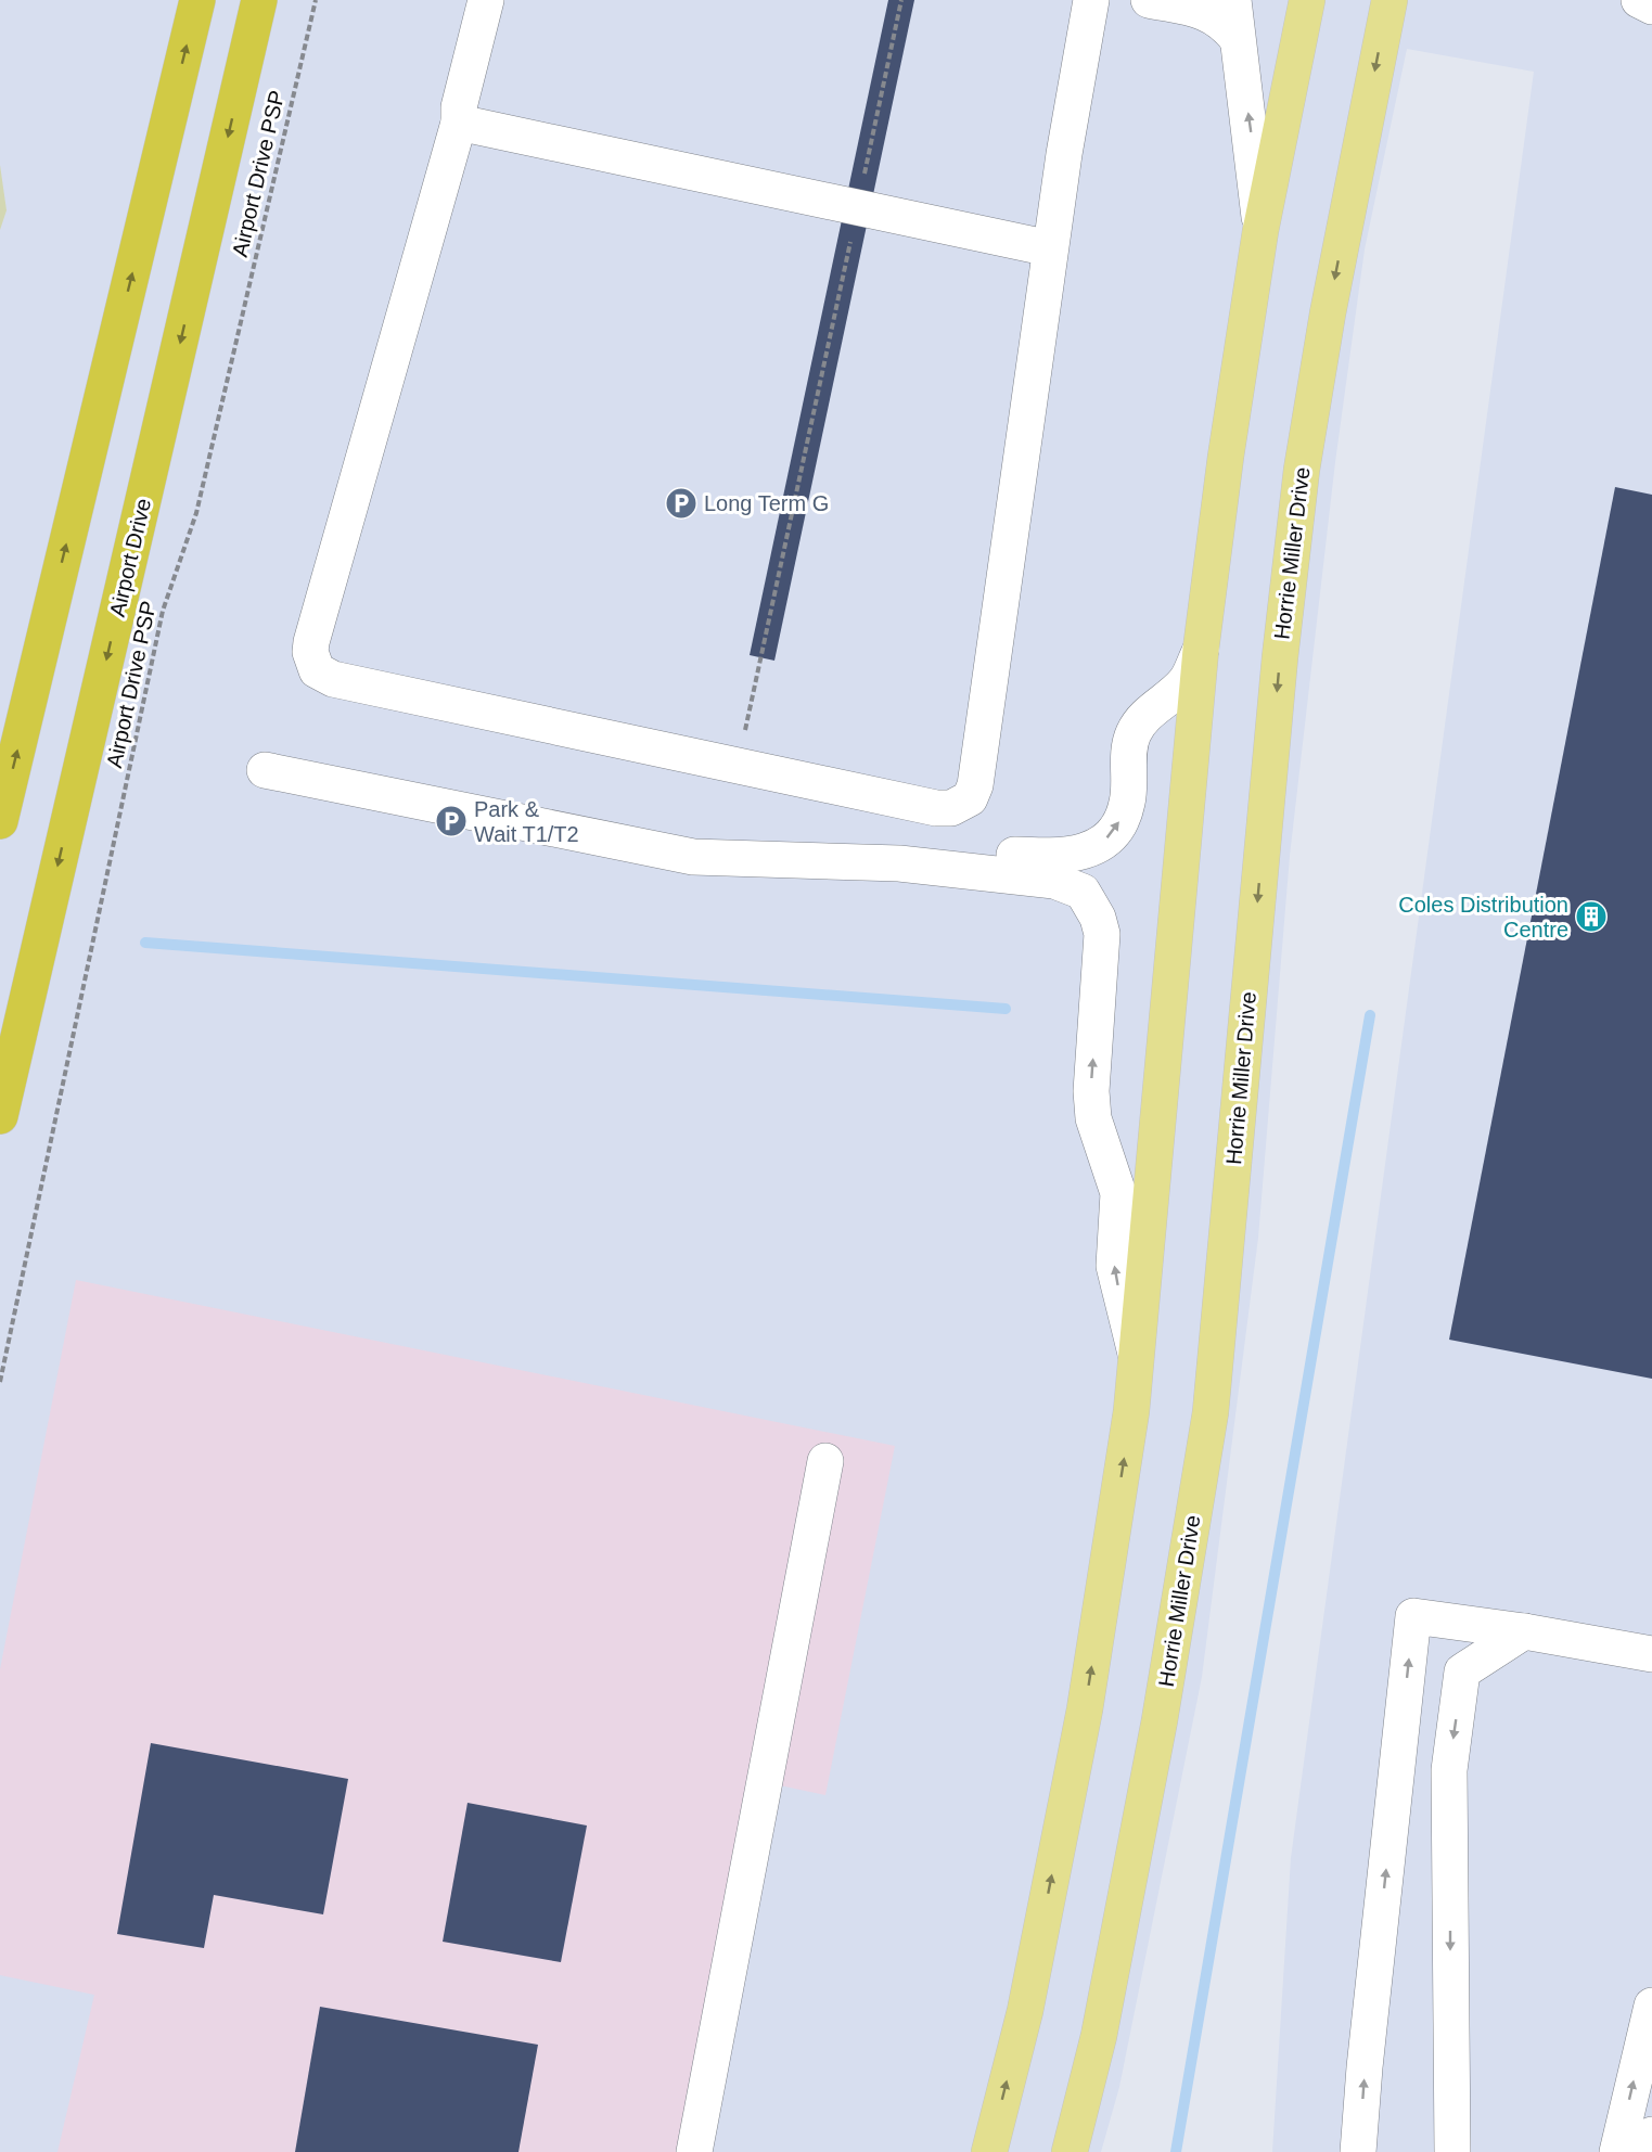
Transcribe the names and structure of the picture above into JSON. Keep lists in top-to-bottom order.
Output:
{
  "streets": {
    "highway": ["Airport Drive"],
    "main road": ["Horrie Miller Drive"],
    "path": ["Airport Drive PSP"]
  },
  "places": {
    "parking": ["Long Term G", "Park & Wait T1/T2"],
    "building": ["Coles Distribution Centre"]
  }
}
